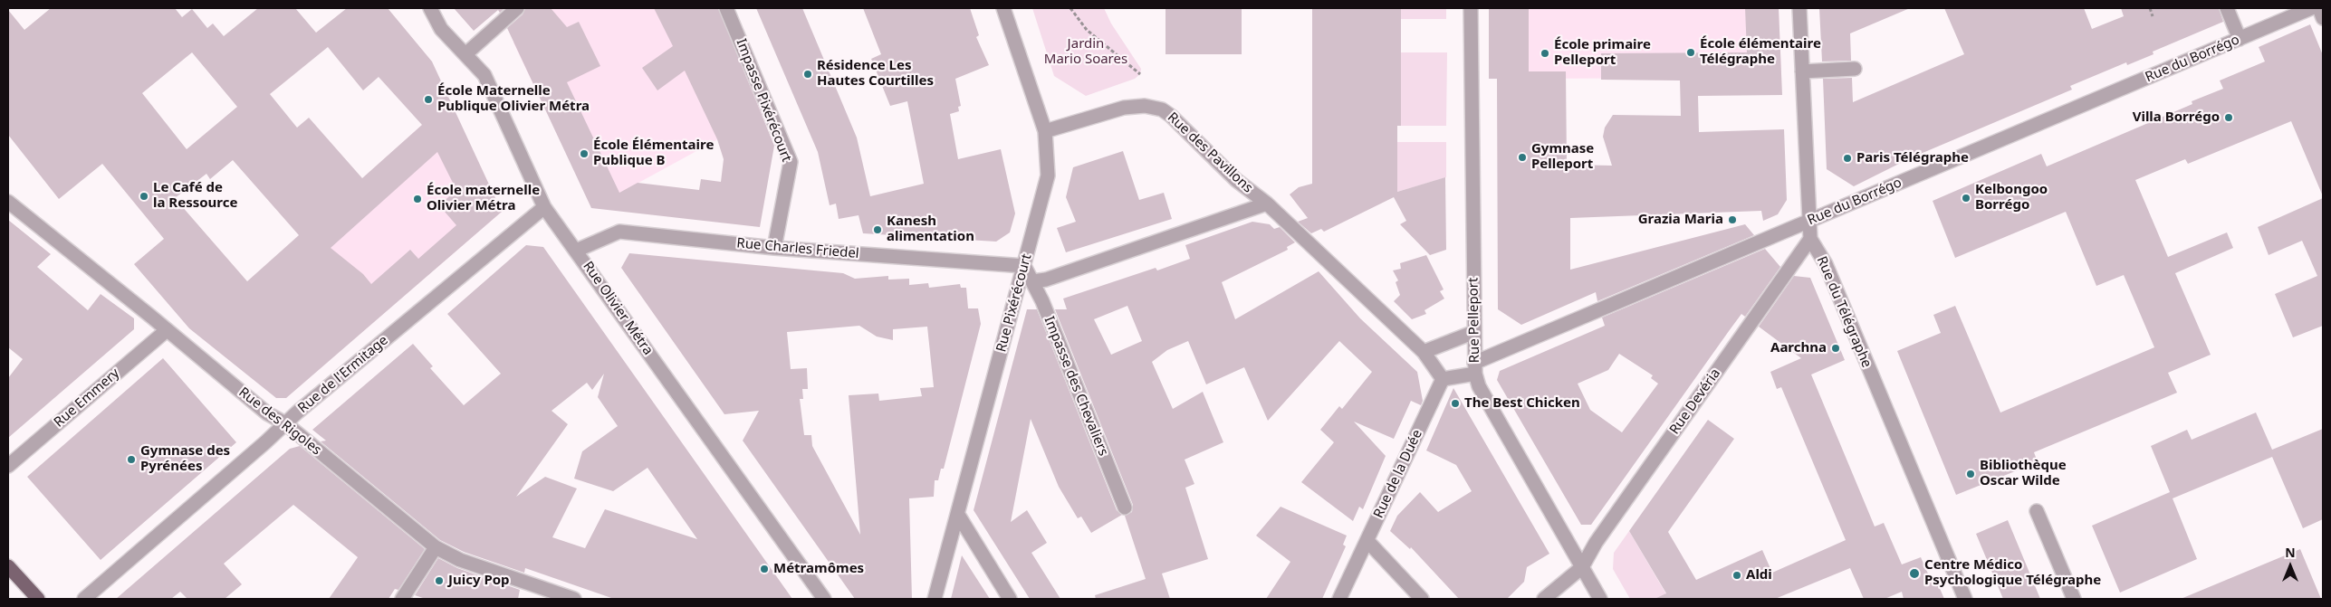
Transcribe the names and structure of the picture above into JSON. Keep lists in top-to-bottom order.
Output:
{
  "streets": {
    "street": [
      "Rue du Borrégo",
      "Impasse Pixérécourt",
      "Rue des Pavillons",
      "Rue Charles Friedel",
      "Rue Pixérécourt",
      "Rue Olivier Métra",
      "Rue du Télégraphe",
      "Rue Pelleport",
      "Rue de l'Ermitage",
      "Impasse des Chevaliers",
      "Rue Emmery",
      "Rue Devéria",
      "Rue des Rigoles",
      "Rue de la Duée"
    ]
  },
  "crossings": [
    ["Rue du Borrégo", "Rue Pelleport"],
    ["Impasse Pixérécourt", "Rue Charles Friedel"],
    ["Rue des Pavillons", "Rue Pixérécourt"],
    ["Rue des Pavillons", "Impasse des Chevaliers"],
    ["Rue des Pavillons", "Rue de la Duée"],
    ["Rue Charles Friedel", "Rue Pixérécourt"],
    ["Rue Charles Friedel", "Rue Olivier Métra"],
    ["Rue Charles Friedel", "Impasse des Chevaliers"],
    ["Rue Pixérécourt", "Impasse des Chevaliers"],
    ["Rue Olivier Métra", "Rue de l'Ermitage"],
    ["Rue du Télégraphe", "Rue Devéria"],
    ["Rue Pelleport", "Rue Devéria"],
    ["Rue de l'Ermitage", "Rue des Rigoles"],
    ["Rue Emmery", "Rue des Rigoles"]
  ],
  "parks": ["Jardin Mario Soares"],
  "places": [
    "École élémentaire Télégraphe",
    "École primaire Pelleport",
    "Résidence Les Hautes Courtilles",
    "École Maternelle Publique Olivier Métra",
    "Villa Borrégo",
    "École Élémentaire Publique B",
    "Gymnase Pelleport",
    "Paris Télégraphe",
    "Le Café de la Ressource",
    "Kelbongoo Borrégo",
    "École maternelle Olivier Métra",
    "Grazia Maria",
    "Kanesh alimentation",
    "Aarchna",
    "The Best Chicken",
    "Gymnase des Pyrénées",
    "Bibliothèque Oscar Wilde",
    "Métramômes",
    "Centre Médico Psychologique Télégraphe",
    "Aldi",
    "Juicy Pop"
  ],
  "north": "top"
}
